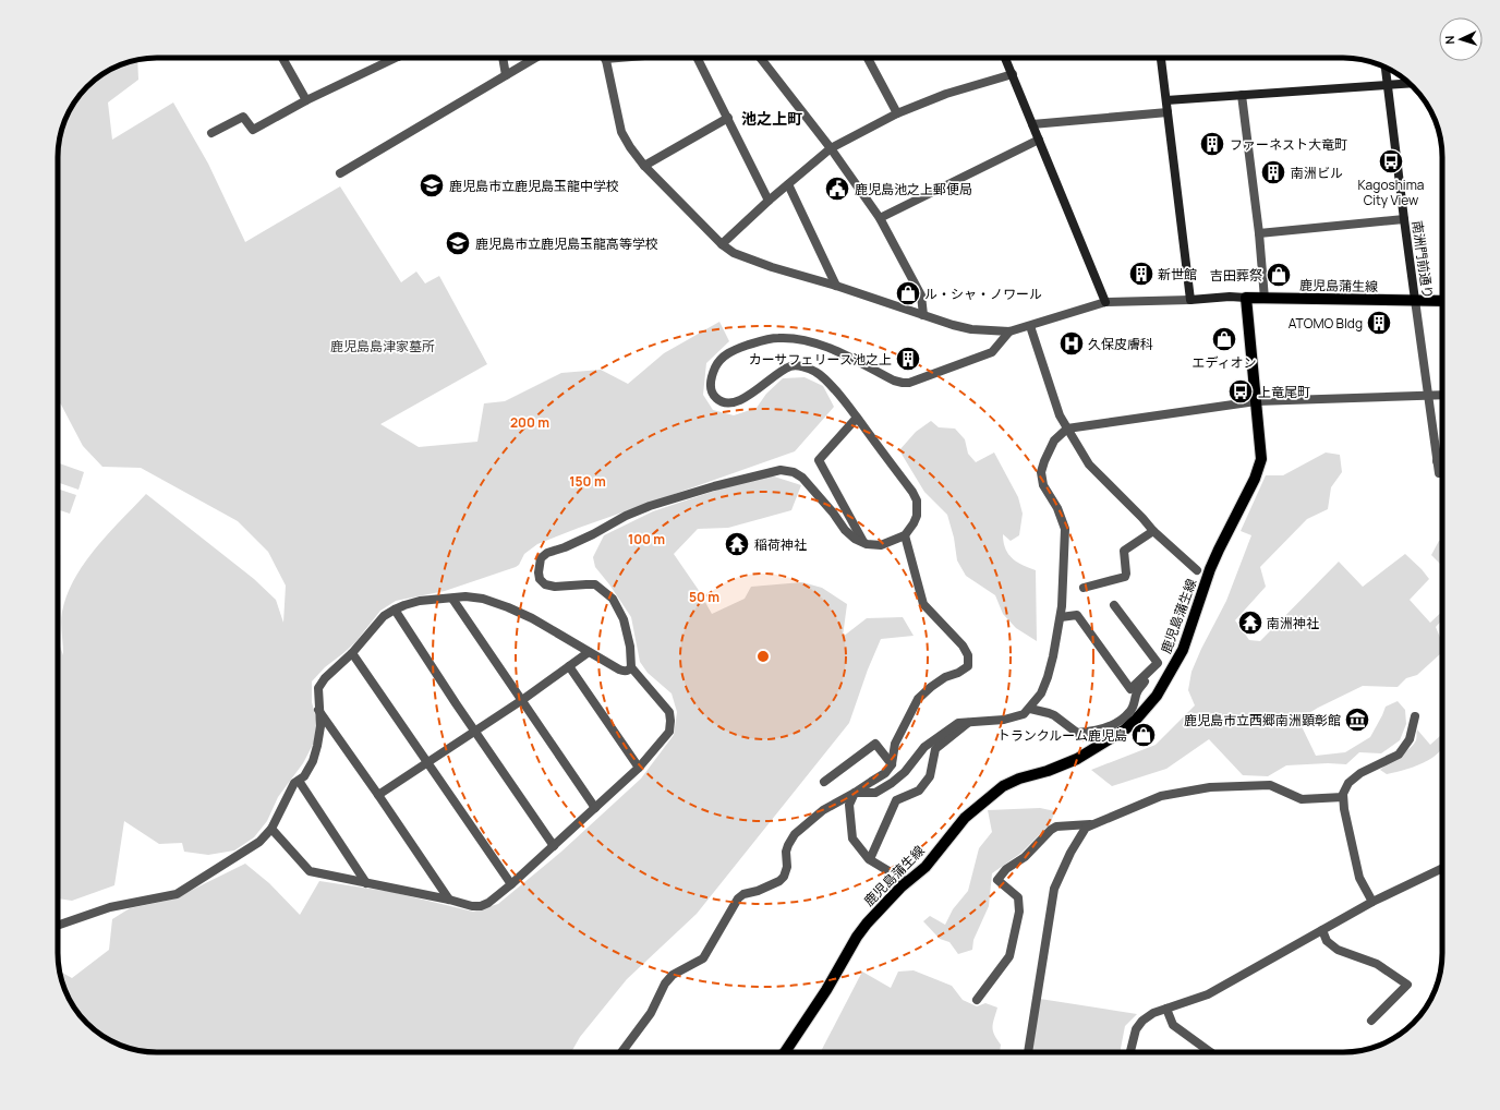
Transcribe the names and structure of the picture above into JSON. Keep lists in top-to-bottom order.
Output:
{
  "streets": {
    "main road": ["鹿児島蒲生線"],
    "street": ["南洲門前通り"]
  },
  "crossings": [
    ["南洲門前通り", "鹿児島蒲生線"]
  ],
  "districts": ["池之上町"],
  "parks": ["鹿児島島津家墓所"],
  "places": {
    "building": [
      "ファーネスト大竜町",
      "南洲ビル",
      "新世館",
      "ATOMO Bldg",
      "カーサフェリース池之上"
    ],
    "bus stop": ["Kagoshima City View", "上竜尾町"],
    "school or university": ["鹿児島市立鹿児島玉龍中学校", "鹿児島市立鹿児島玉龍高等学校"],
    "public building": ["鹿児島池之上郵便局"],
    "shop": [
      "吉田葬祭",
      "ル・シャ・ノワール",
      "エディオン",
      "トランクルーム鹿児島"
    ],
    "hospital": ["久保皮膚科"],
    "temple": ["稲荷神社", "南洲神社"],
    "museum": ["鹿児島市立西郷南洲顕彰館"]
  },
  "north": "left",
  "rings": [
    "200 m",
    "150 m",
    "100 m",
    "50 m"
  ]
}
